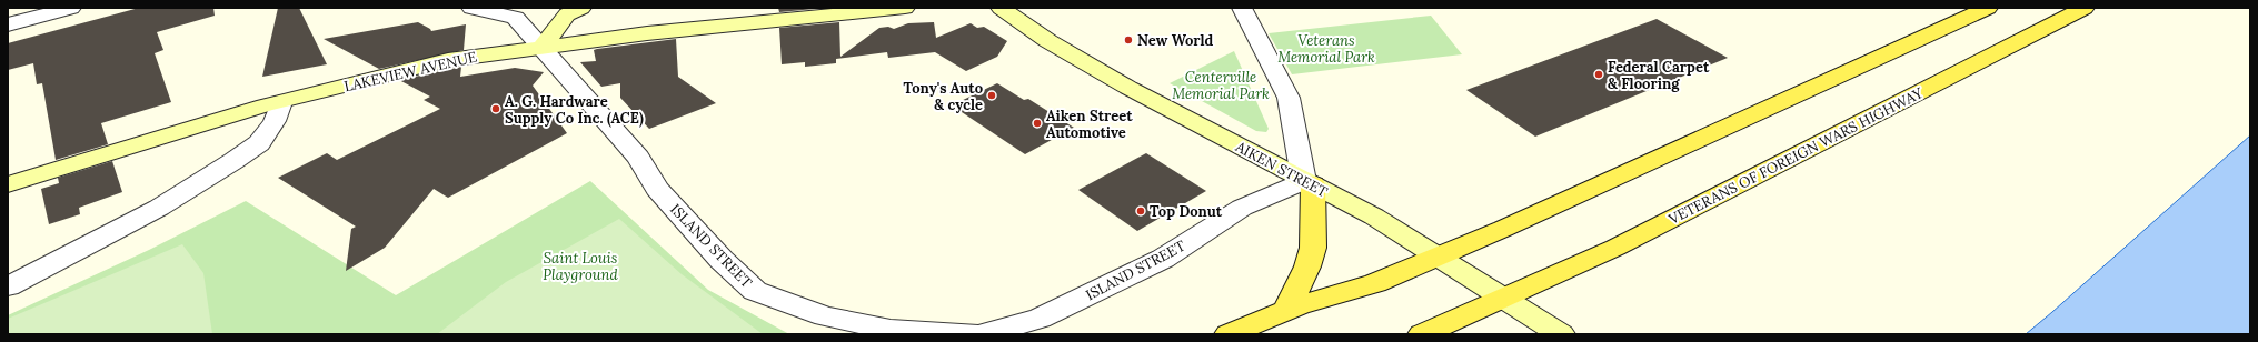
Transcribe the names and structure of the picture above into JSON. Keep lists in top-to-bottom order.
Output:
{
  "streets": {
    "main road": ["LAKEVIEW AVENUE", "VETERANS OF FOREIGN WARS HIGHWAY", "AIKEN STREET"],
    "street": ["ISLAND STREET"]
  },
  "crossings": [
    ["LAKEVIEW AVENUE", "ISLAND STREET"],
    ["VETERANS OF FOREIGN WARS HIGHWAY", "AIKEN STREET"],
    ["AIKEN STREET", "ISLAND STREET"]
  ],
  "parks": ["Veterans Memorial Park", "Centerville Memorial Park", "Saint Louis Playground"],
  "places": [
    "New World",
    "Federal Carpet & Flooring",
    "Tony's Auto & cycle",
    "A. G. Hardware Supply Co Inc. (ACE)",
    "Aiken Street Automotive",
    "Top Donut"
  ]
}
